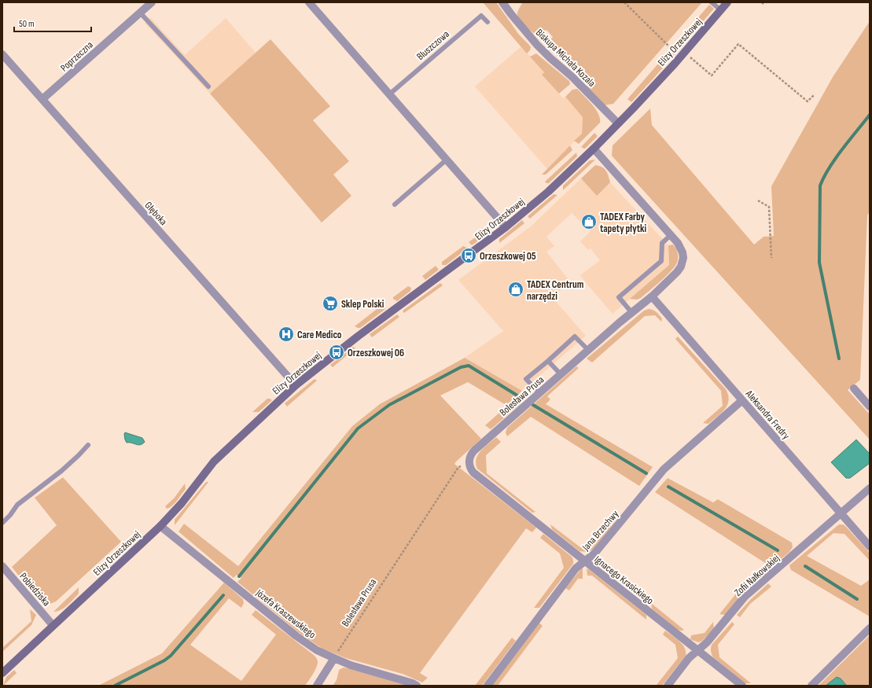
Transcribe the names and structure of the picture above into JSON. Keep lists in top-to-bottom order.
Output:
{
  "streets": {
    "street": [
      "Elizy Orzeszkowej",
      "Poprzeczna",
      "Biskupa Michała Kozala",
      "Głęboka",
      "Bolesława Prusa",
      "Aleksandra Fredry",
      "Jana Brzechwy",
      "Zofii Nałkowskiej",
      "Ignacego Krasickiego",
      "Pobiedziska",
      "Józefa Kraszewskiego"
    ],
    "lane": ["Bluszczowa"]
  },
  "crossings": [
    ["Elizy Orzeszkowej", "Biskupa Michała Kozala"],
    ["Elizy Orzeszkowej", "Głęboka"],
    ["Elizy Orzeszkowej", "Bolesława Prusa"],
    ["Elizy Orzeszkowej", "Pobiedziska"],
    ["Elizy Orzeszkowej", "Józefa Kraszewskiego"],
    ["Poprzeczna", "Głęboka"],
    ["Bolesława Prusa", "Aleksandra Fredry"],
    ["Bolesława Prusa", "Ignacego Krasickiego"],
    ["Bolesława Prusa", "Józefa Kraszewskiego"],
    ["Aleksandra Fredry", "Jana Brzechwy"],
    ["Aleksandra Fredry", "Zofii Nałkowskiej"],
    ["Jana Brzechwy", "Ignacego Krasickiego"],
    ["Zofii Nałkowskiej", "Ignacego Krasickiego"]
  ],
  "places": {
    "shop": ["TADEX Farby tapety płytki", "TADEX Centrum narzędzi"],
    "bus stop": ["Orzeszkowej 05", "Orzeszkowej 06"],
    "supermarket": ["Sklep Polski"],
    "hospital": ["Care Medico"]
  },
  "scale_bar": "50 m"
}
